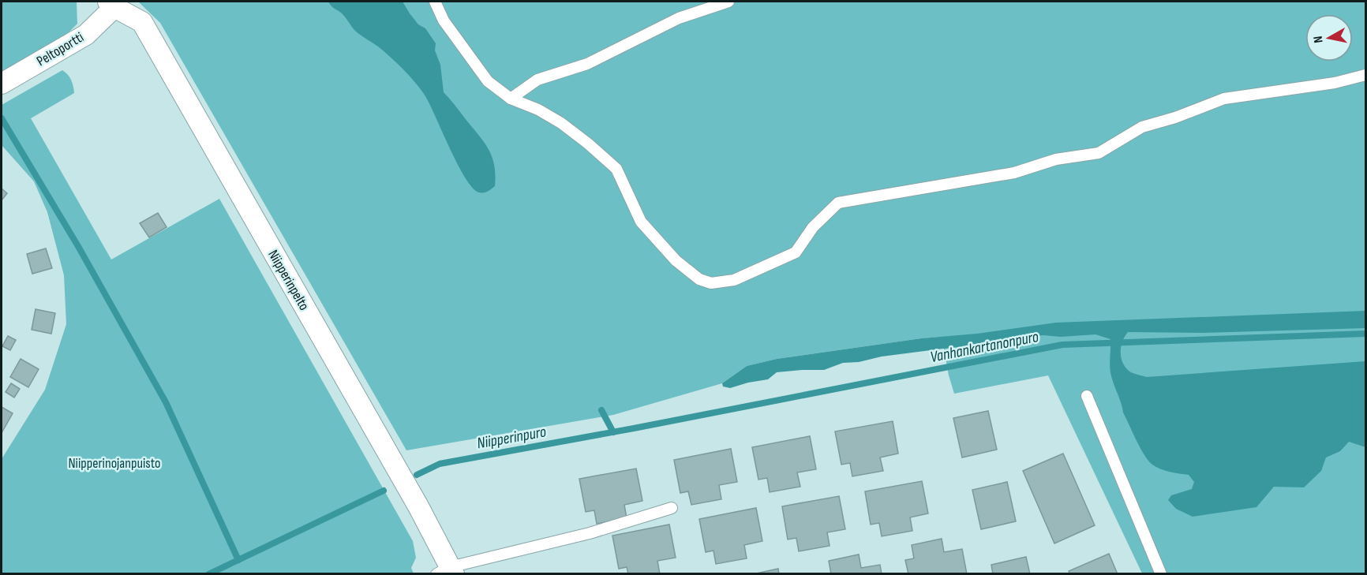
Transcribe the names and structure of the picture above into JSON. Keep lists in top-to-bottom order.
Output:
{
  "streets": {
    "street": ["Peltoportti", "Niipperinpelto"]
  },
  "crossings": [
    ["Peltoportti", "Niipperinpelto"]
  ],
  "water": ["Vanhankartanonpuro", "Niipperinpuro"],
  "parks": ["Niipperinojanpuisto"],
  "north": "left"
}
